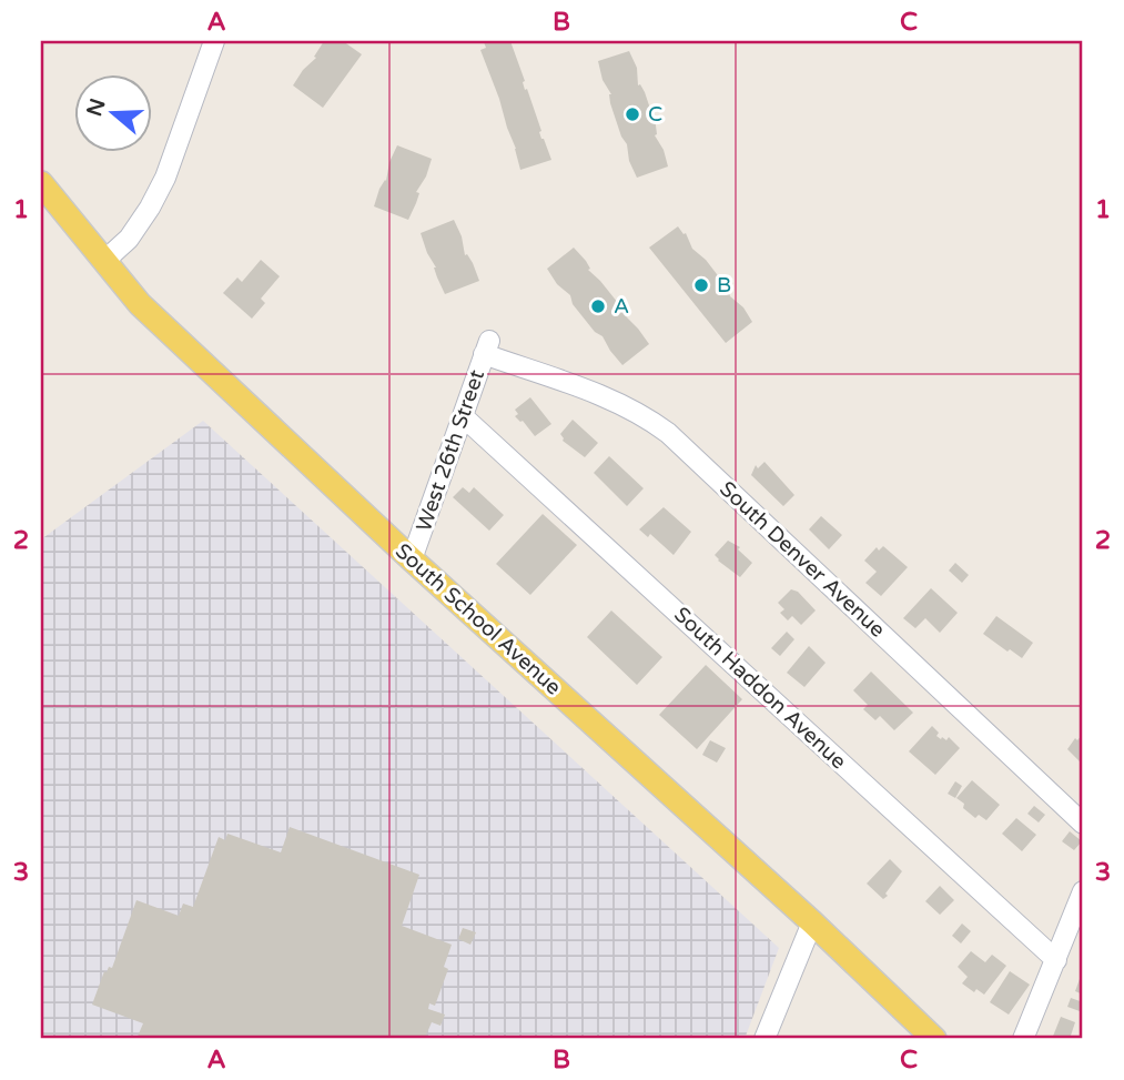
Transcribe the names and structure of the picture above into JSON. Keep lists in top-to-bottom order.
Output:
{
  "streets": {
    "main road": ["South School Avenue"],
    "street": ["West 26th Street", "South Denver Avenue", "South Haddon Avenue"]
  },
  "crossings": [
    ["West 26th Street", "South Denver Avenue"],
    ["West 26th Street", "South School Avenue"],
    ["West 26th Street", "South Haddon Avenue"]
  ],
  "places": ["C", "B", "A"],
  "north": "left",
  "grid": {
    "columns": ["A", "B", "C"],
    "rows": ["1", "2", "3"]
  }
}
